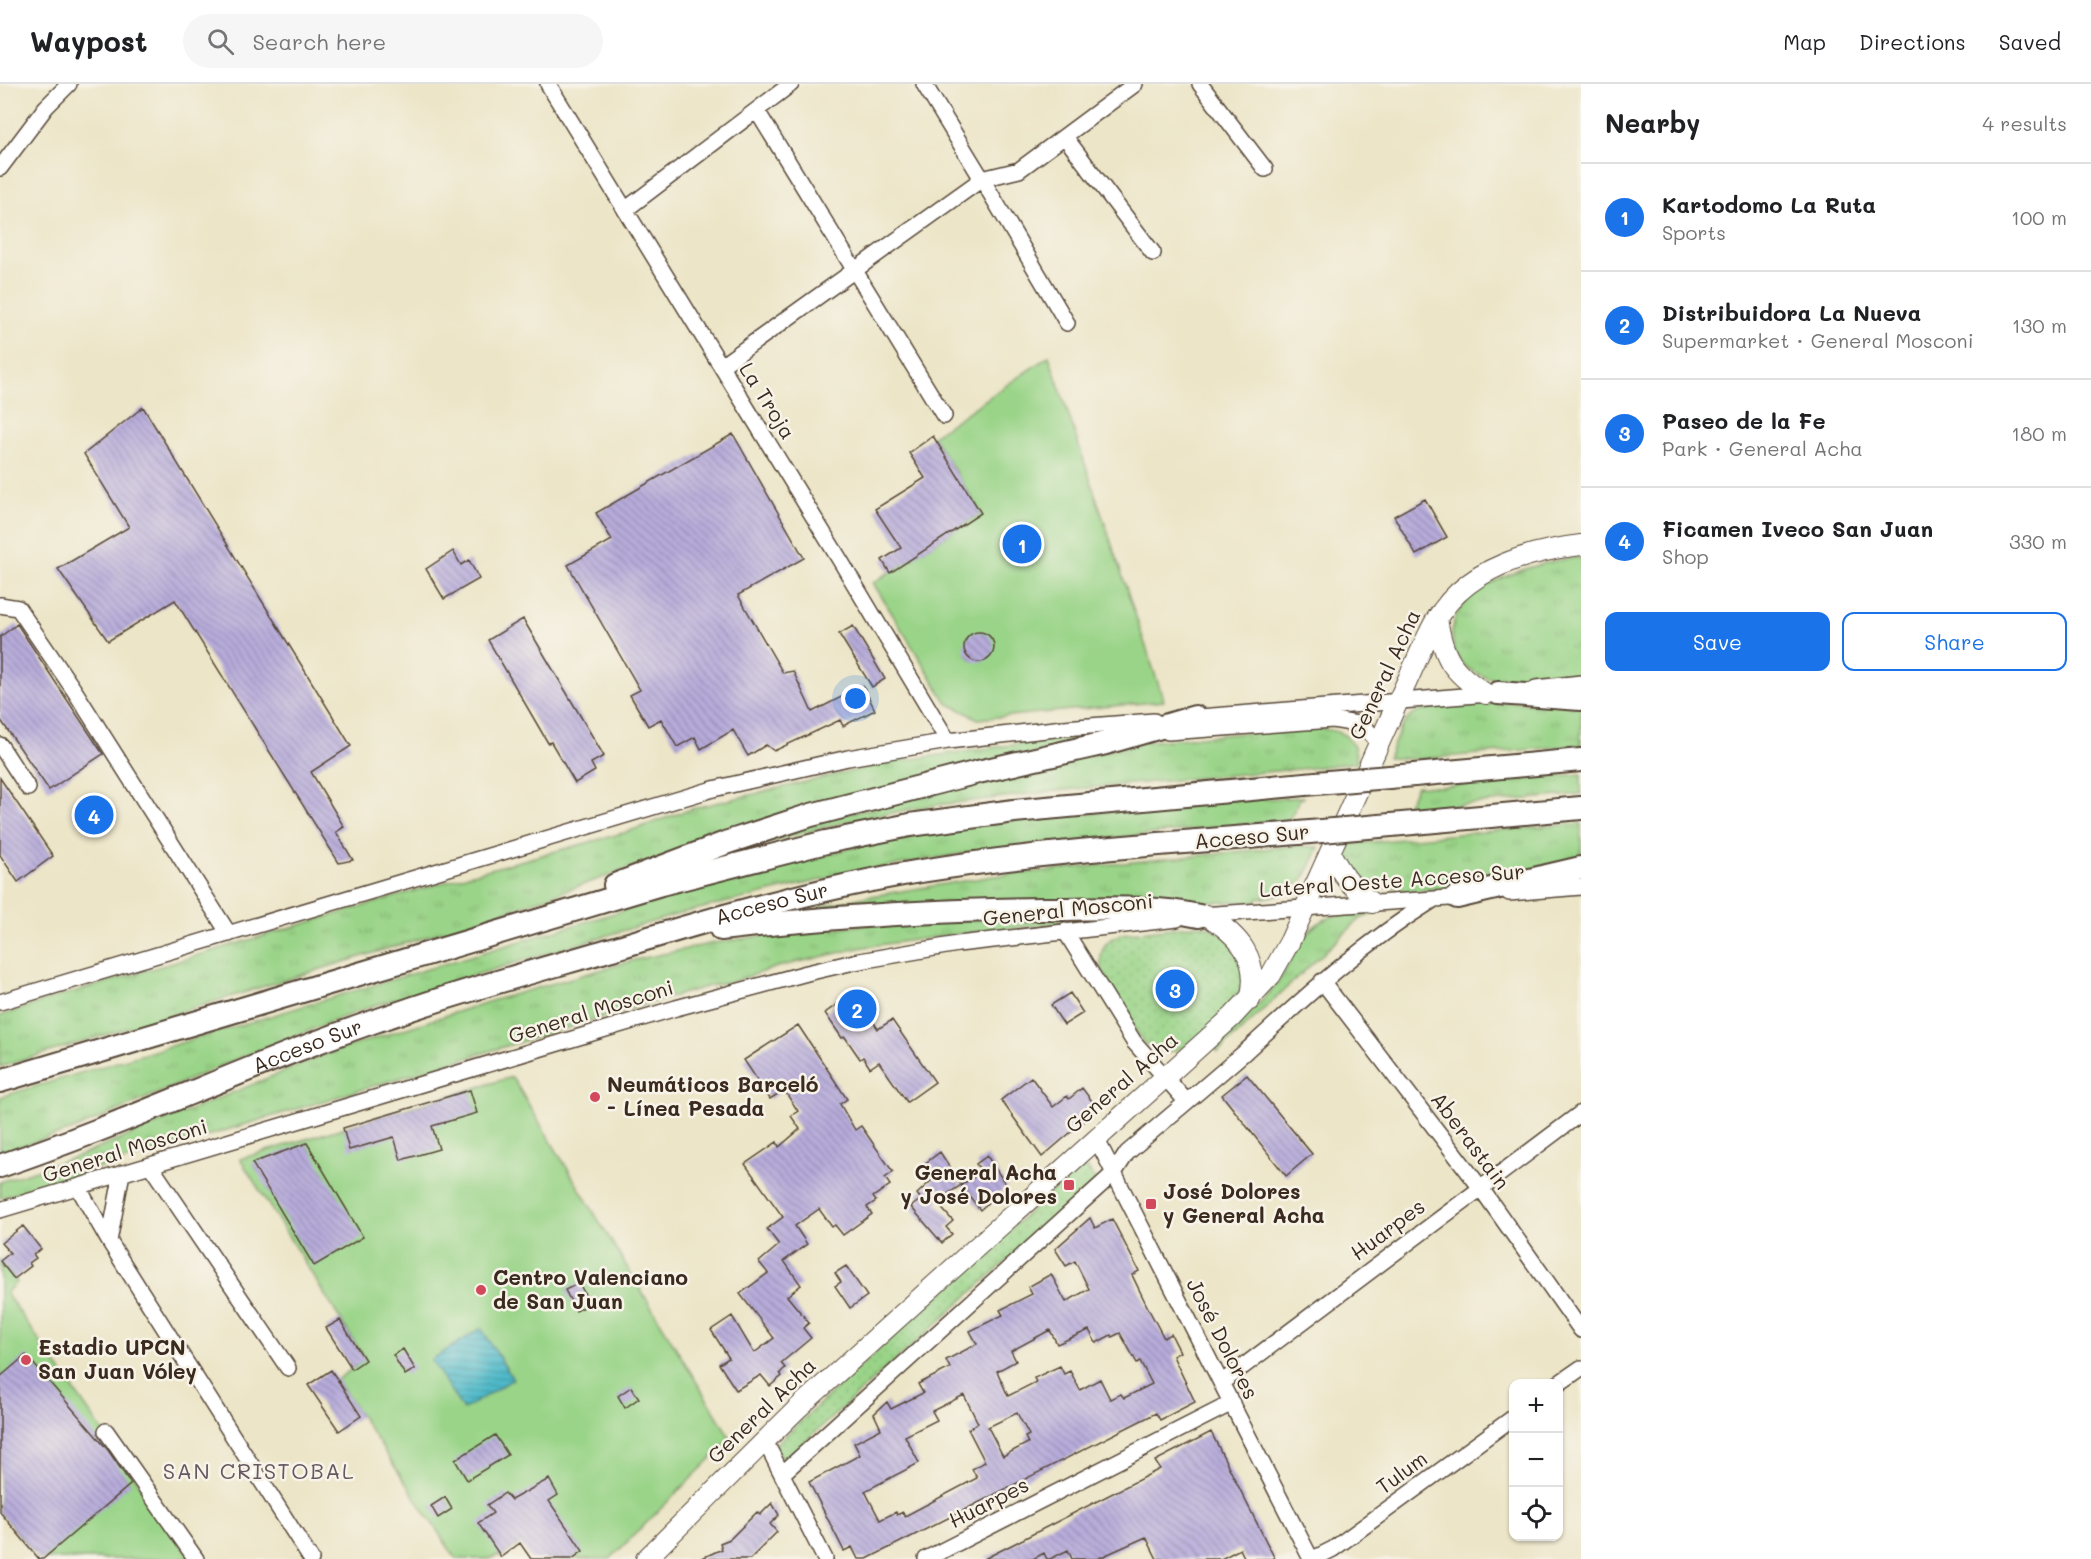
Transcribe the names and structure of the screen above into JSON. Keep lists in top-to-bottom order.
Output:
{
  "streets": {
    "highway": ["Acceso Sur"],
    "main road": ["General Acha"],
    "street": [
      "La Troja",
      "Lateral Oeste Acceso Sur",
      "General Mosconi",
      "Aberastain",
      "Huarpes",
      "José Dolores",
      "Tulum"
    ]
  },
  "crossings": [
    ["General Acha", "Lateral Oeste Acceso Sur"],
    ["General Acha", "José Dolores"],
    ["Lateral Oeste Acceso Sur", "General Mosconi"],
    ["Aberastain", "Huarpes"],
    ["Huarpes", "José Dolores"],
    ["José Dolores", "Tulum"]
  ],
  "districts": ["SAN CRISTOBAL"],
  "places": {
    "other": ["Neumáticos Barceló - Línea Pesada", "Centro Valenciano de San Juan", "Estadio UPCN San Juan Vóley"],
    "transit": ["General Acha y José Dolores", "José Dolores y General Acha"]
  },
  "page": {
    "header": "Waypost",
    "search": "Search here",
    "nav": ["Map", "Directions", "Saved"],
    "heading": ["Nearby", "4 results"],
    "list": [
      {
        "mark": "1",
        "name": "Kartodomo La Ruta",
        "note": "Sports",
        "value": "100 m"
      },
      {
        "mark": "2",
        "name": "Distribuidora La Nueva",
        "note": "Supermarket · General Mosconi",
        "value": "130 m"
      },
      {
        "mark": "3",
        "name": "Paseo de la Fe",
        "note": "Park · General Acha",
        "value": "180 m"
      },
      {
        "mark": "4",
        "name": "Ficamen Iveco San Juan",
        "note": "Shop",
        "value": "330 m"
      }
    ],
    "pins": [
      "1",
      "4",
      "3",
      "2"
    ],
    "buttons": ["Save", "Share"],
    "map_buttons": ["+", "−"]
  }
}
